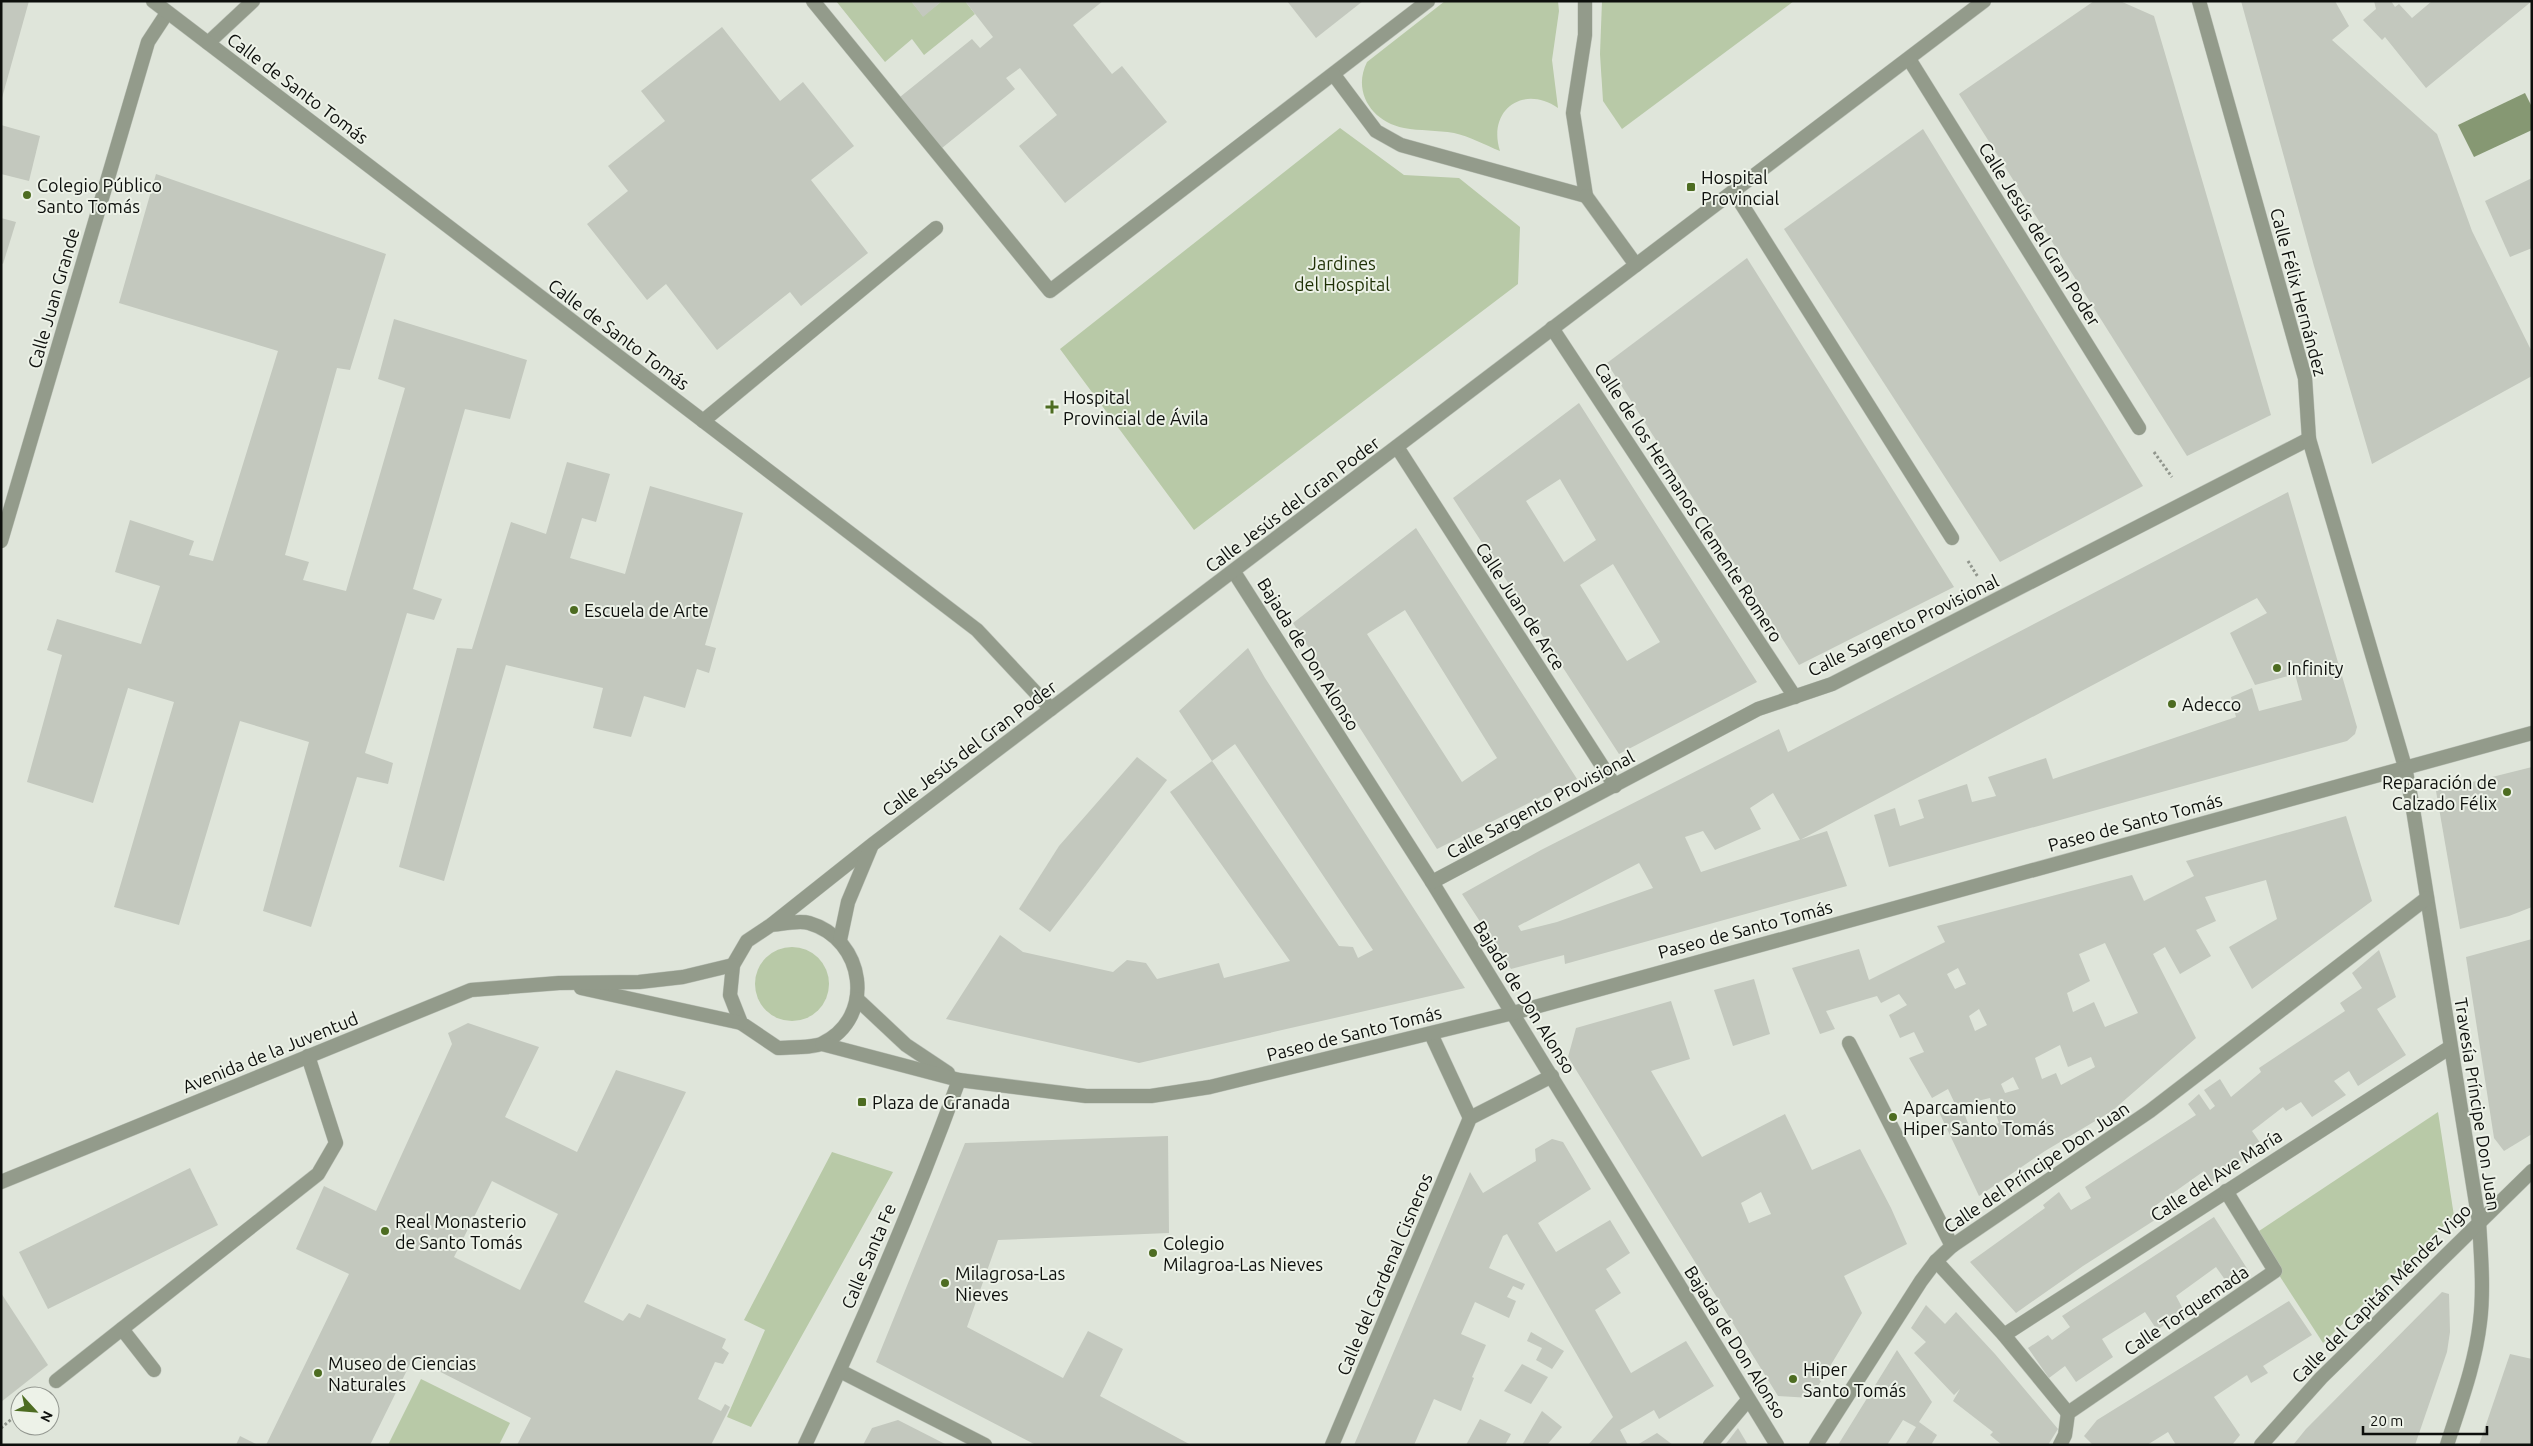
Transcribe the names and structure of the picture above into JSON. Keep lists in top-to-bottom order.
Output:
{
  "streets": {
    "street": [
      "Calle de Santo Tomás",
      "Calle Jesús del Gran Poder",
      "Calle Félix Hernández",
      "Calle Juan Grande",
      "Calle de los Hermanos Clemente Romero",
      "Calle Juan de Arce",
      "Calle Sargento Provisional",
      "Bajada de Don Alonso",
      "Paseo de Santo Tomás",
      "Avenida de la Juventud",
      "Travesía Príncipe Don Juan",
      "Calle del Príncipe Don Juan",
      "Calle del Ave María",
      "Calle Santa Fe",
      "Calle del Cardenal Cisneros",
      "Calle del Capitán Méndez Vigo",
      "Calle Torquemada"
    ]
  },
  "crossings": [
    ["Calle de Santo Tomás", "Calle Jesús del Gran Poder"],
    ["Calle de Santo Tomás", "Calle Juan Grande"],
    ["Calle Jesús del Gran Poder", "Calle de los Hermanos Clemente Romero"],
    ["Calle Jesús del Gran Poder", "Calle Juan de Arce"],
    ["Calle Jesús del Gran Poder", "Bajada de Don Alonso"],
    ["Calle Jesús del Gran Poder", "Paseo de Santo Tomás"],
    ["Calle Jesús del Gran Poder", "Avenida de la Juventud"],
    ["Calle Félix Hernández", "Calle Sargento Provisional"],
    ["Calle Félix Hernández", "Paseo de Santo Tomás"],
    ["Calle Félix Hernández", "Travesía Príncipe Don Juan"],
    ["Calle de los Hermanos Clemente Romero", "Calle Sargento Provisional"],
    ["Calle Juan de Arce", "Calle Sargento Provisional"],
    ["Calle Sargento Provisional", "Bajada de Don Alonso"],
    ["Bajada de Don Alonso", "Paseo de Santo Tomás"],
    ["Paseo de Santo Tomás", "Avenida de la Juventud"],
    ["Paseo de Santo Tomás", "Travesía Príncipe Don Juan"],
    ["Paseo de Santo Tomás", "Calle Santa Fe"],
    ["Travesía Príncipe Don Juan", "Calle del Príncipe Don Juan"],
    ["Travesía Príncipe Don Juan", "Calle del Ave María"],
    ["Travesía Príncipe Don Juan", "Calle del Capitán Méndez Vigo"],
    ["Calle del Ave María", "Calle Torquemada"]
  ],
  "parks": ["Jardines del Hospital"],
  "places": {
    "transit": ["Hospital Provincial", "Plaza de Granada"],
    "other": [
      "Colegio Público Santo Tomás",
      "Escuela de Arte",
      "Infinity",
      "Adecco",
      "Reparación de Calzado Félix",
      "Aparcamiento Hiper Santo Tomás",
      "Real Monasterio de Santo Tomás",
      "Colegio Milagroa-Las Nieves",
      "Milagrosa-Las Nieves",
      "Museo de Ciencias Naturales",
      "Hiper Santo Tomás"
    ],
    "health": ["Hospital Provincial de Ávila"]
  },
  "scale_bar": "20 m",
  "north": "bottom right"
}
